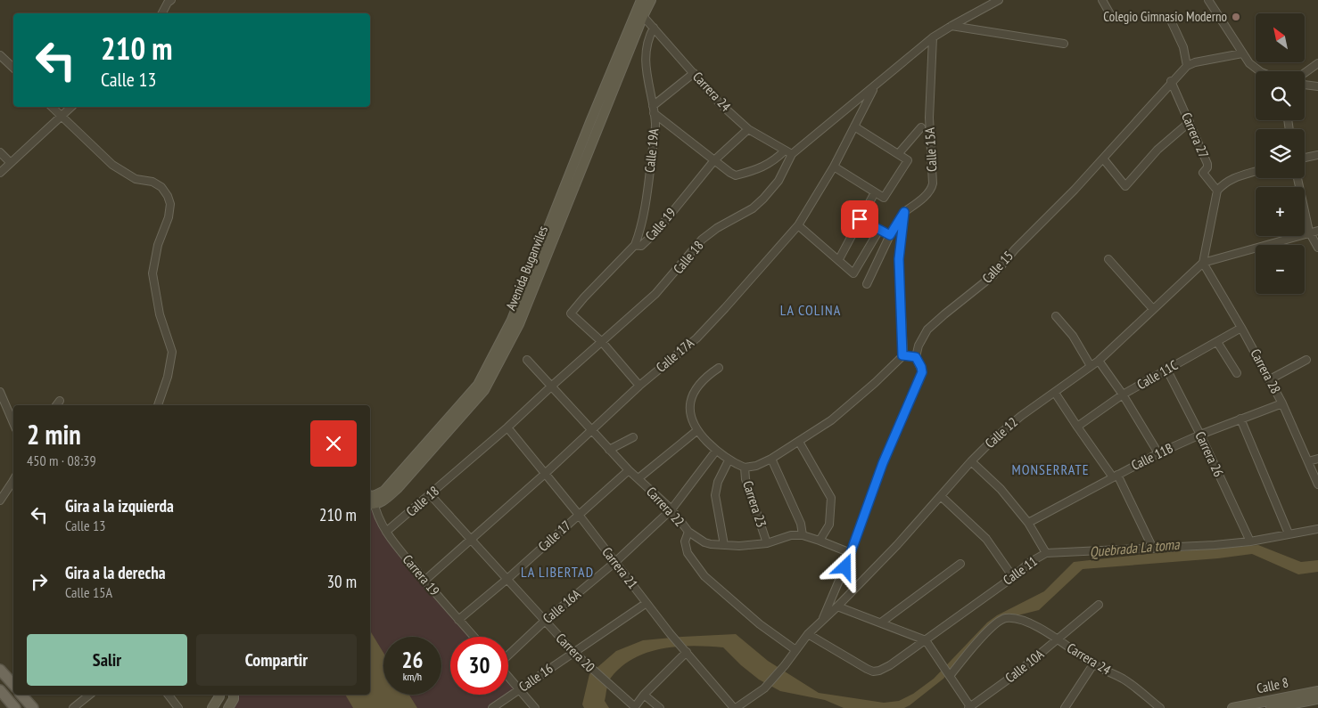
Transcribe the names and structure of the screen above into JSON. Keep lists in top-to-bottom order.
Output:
{
  "streets": {
    "main road": ["Avenida Buganviles", "Calle 8"],
    "street": [
      "Carrera 24",
      "Carrera 27",
      "Calle 15A",
      "Calle 19A",
      "Calle 19",
      "Calle 18",
      "Calle 15",
      "Calle 17A",
      "Carrera 28",
      "Calle 11C",
      "Calle 12",
      "Carrera 26",
      "Calle 11B",
      "Carrera 23",
      "Carrera 22",
      "Calle 17",
      "Carrera 21",
      "Calle 11",
      "Carrera 19",
      "Calle 16A",
      "Carrera 20",
      "Calle 10A",
      "Calle 16"
    ]
  },
  "crossings": [
    ["Carrera 24", "Calle 19A"],
    ["Carrera 24", "Calle 19"],
    ["Carrera 24", "Calle 18"],
    ["Carrera 24", "Avenida Buganviles"],
    ["Carrera 24", "Calle 10A"],
    ["Carrera 27", "Calle 15"],
    ["Calle 15A", "Calle 18"],
    ["Calle 19A", "Calle 19"],
    ["Calle 19", "Calle 18"],
    ["Calle 18", "Calle 17A"],
    ["Calle 18", "Carrera 22"],
    ["Calle 18", "Carrera 21"],
    ["Calle 18", "Carrera 19"],
    ["Calle 18", "Carrera 20"],
    ["Avenida Buganviles", "Carrera 19"],
    ["Calle 17A", "Carrera 22"],
    ["Calle 17A", "Carrera 21"],
    ["Calle 17A", "Carrera 19"],
    ["Calle 17A", "Carrera 20"],
    ["Carrera 28", "Calle 11C"],
    ["Carrera 28", "Calle 12"],
    ["Carrera 28", "Calle 11B"],
    ["Calle 11C", "Carrera 26"],
    ["Calle 12", "Carrera 22"],
    ["Calle 12", "Carrera 21"],
    ["Carrera 26", "Calle 11B"],
    ["Carrera 26", "Calle 11"],
    ["Carrera 23", "Calle 16A"],
    ["Carrera 22", "Calle 17"],
    ["Carrera 22", "Calle 16A"],
    ["Calle 17", "Carrera 21"],
    ["Calle 17", "Carrera 19"],
    ["Calle 17", "Carrera 20"],
    ["Carrera 21", "Calle 16A"],
    ["Carrera 21", "Calle 16"],
    ["Calle 16A", "Carrera 20"],
    ["Carrera 20", "Calle 16"]
  ],
  "districts": ["LA COLINA", "MONSERRATE", "LA LIBERTAD"],
  "water": ["Quebrada La toma"],
  "places": ["Colegio Gimnasio Moderno"],
  "north": "top left",
  "page": {
    "map_buttons": ["+", "−"],
    "turn": ["210 m", "Calle 13"],
    "heading": ["2 min", "450 m · 08:39"],
    "list": [
      {
        "name": "Gira a la izquierda",
        "note": "Calle 13",
        "value": "210 m"
      },
      {
        "name": "Gira a la derecha",
        "note": "Calle 15A",
        "value": "30 m"
      }
    ],
    "buttons": ["Salir", "Compartir"],
    "speed": "26 km/h",
    "limit": "30"
  }
}
